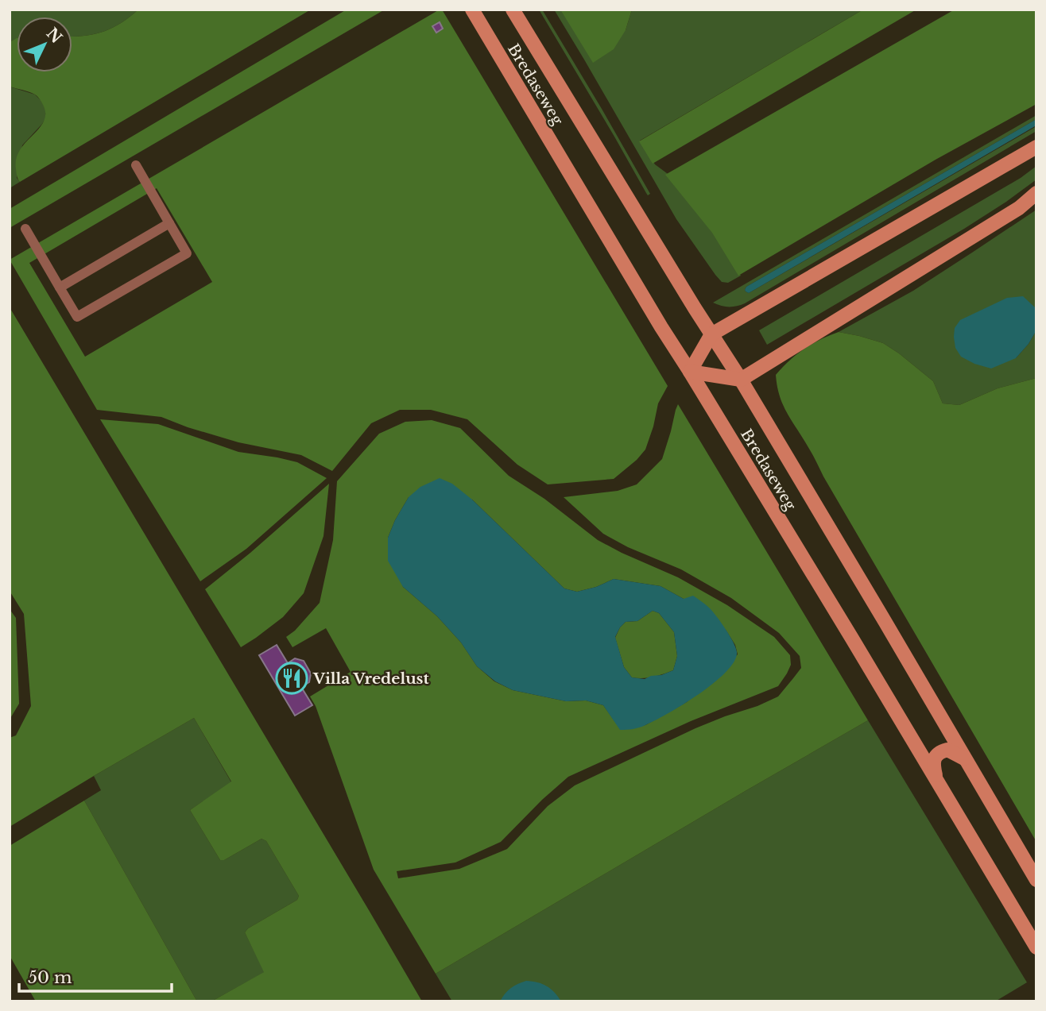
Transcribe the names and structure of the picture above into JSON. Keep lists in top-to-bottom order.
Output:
{
  "streets": {
    "main road": ["Bredaseweg"]
  },
  "places": {
    "restaurant": ["Villa Vredelust"]
  },
  "scale_bar": "50 m",
  "north": "top right"
}
